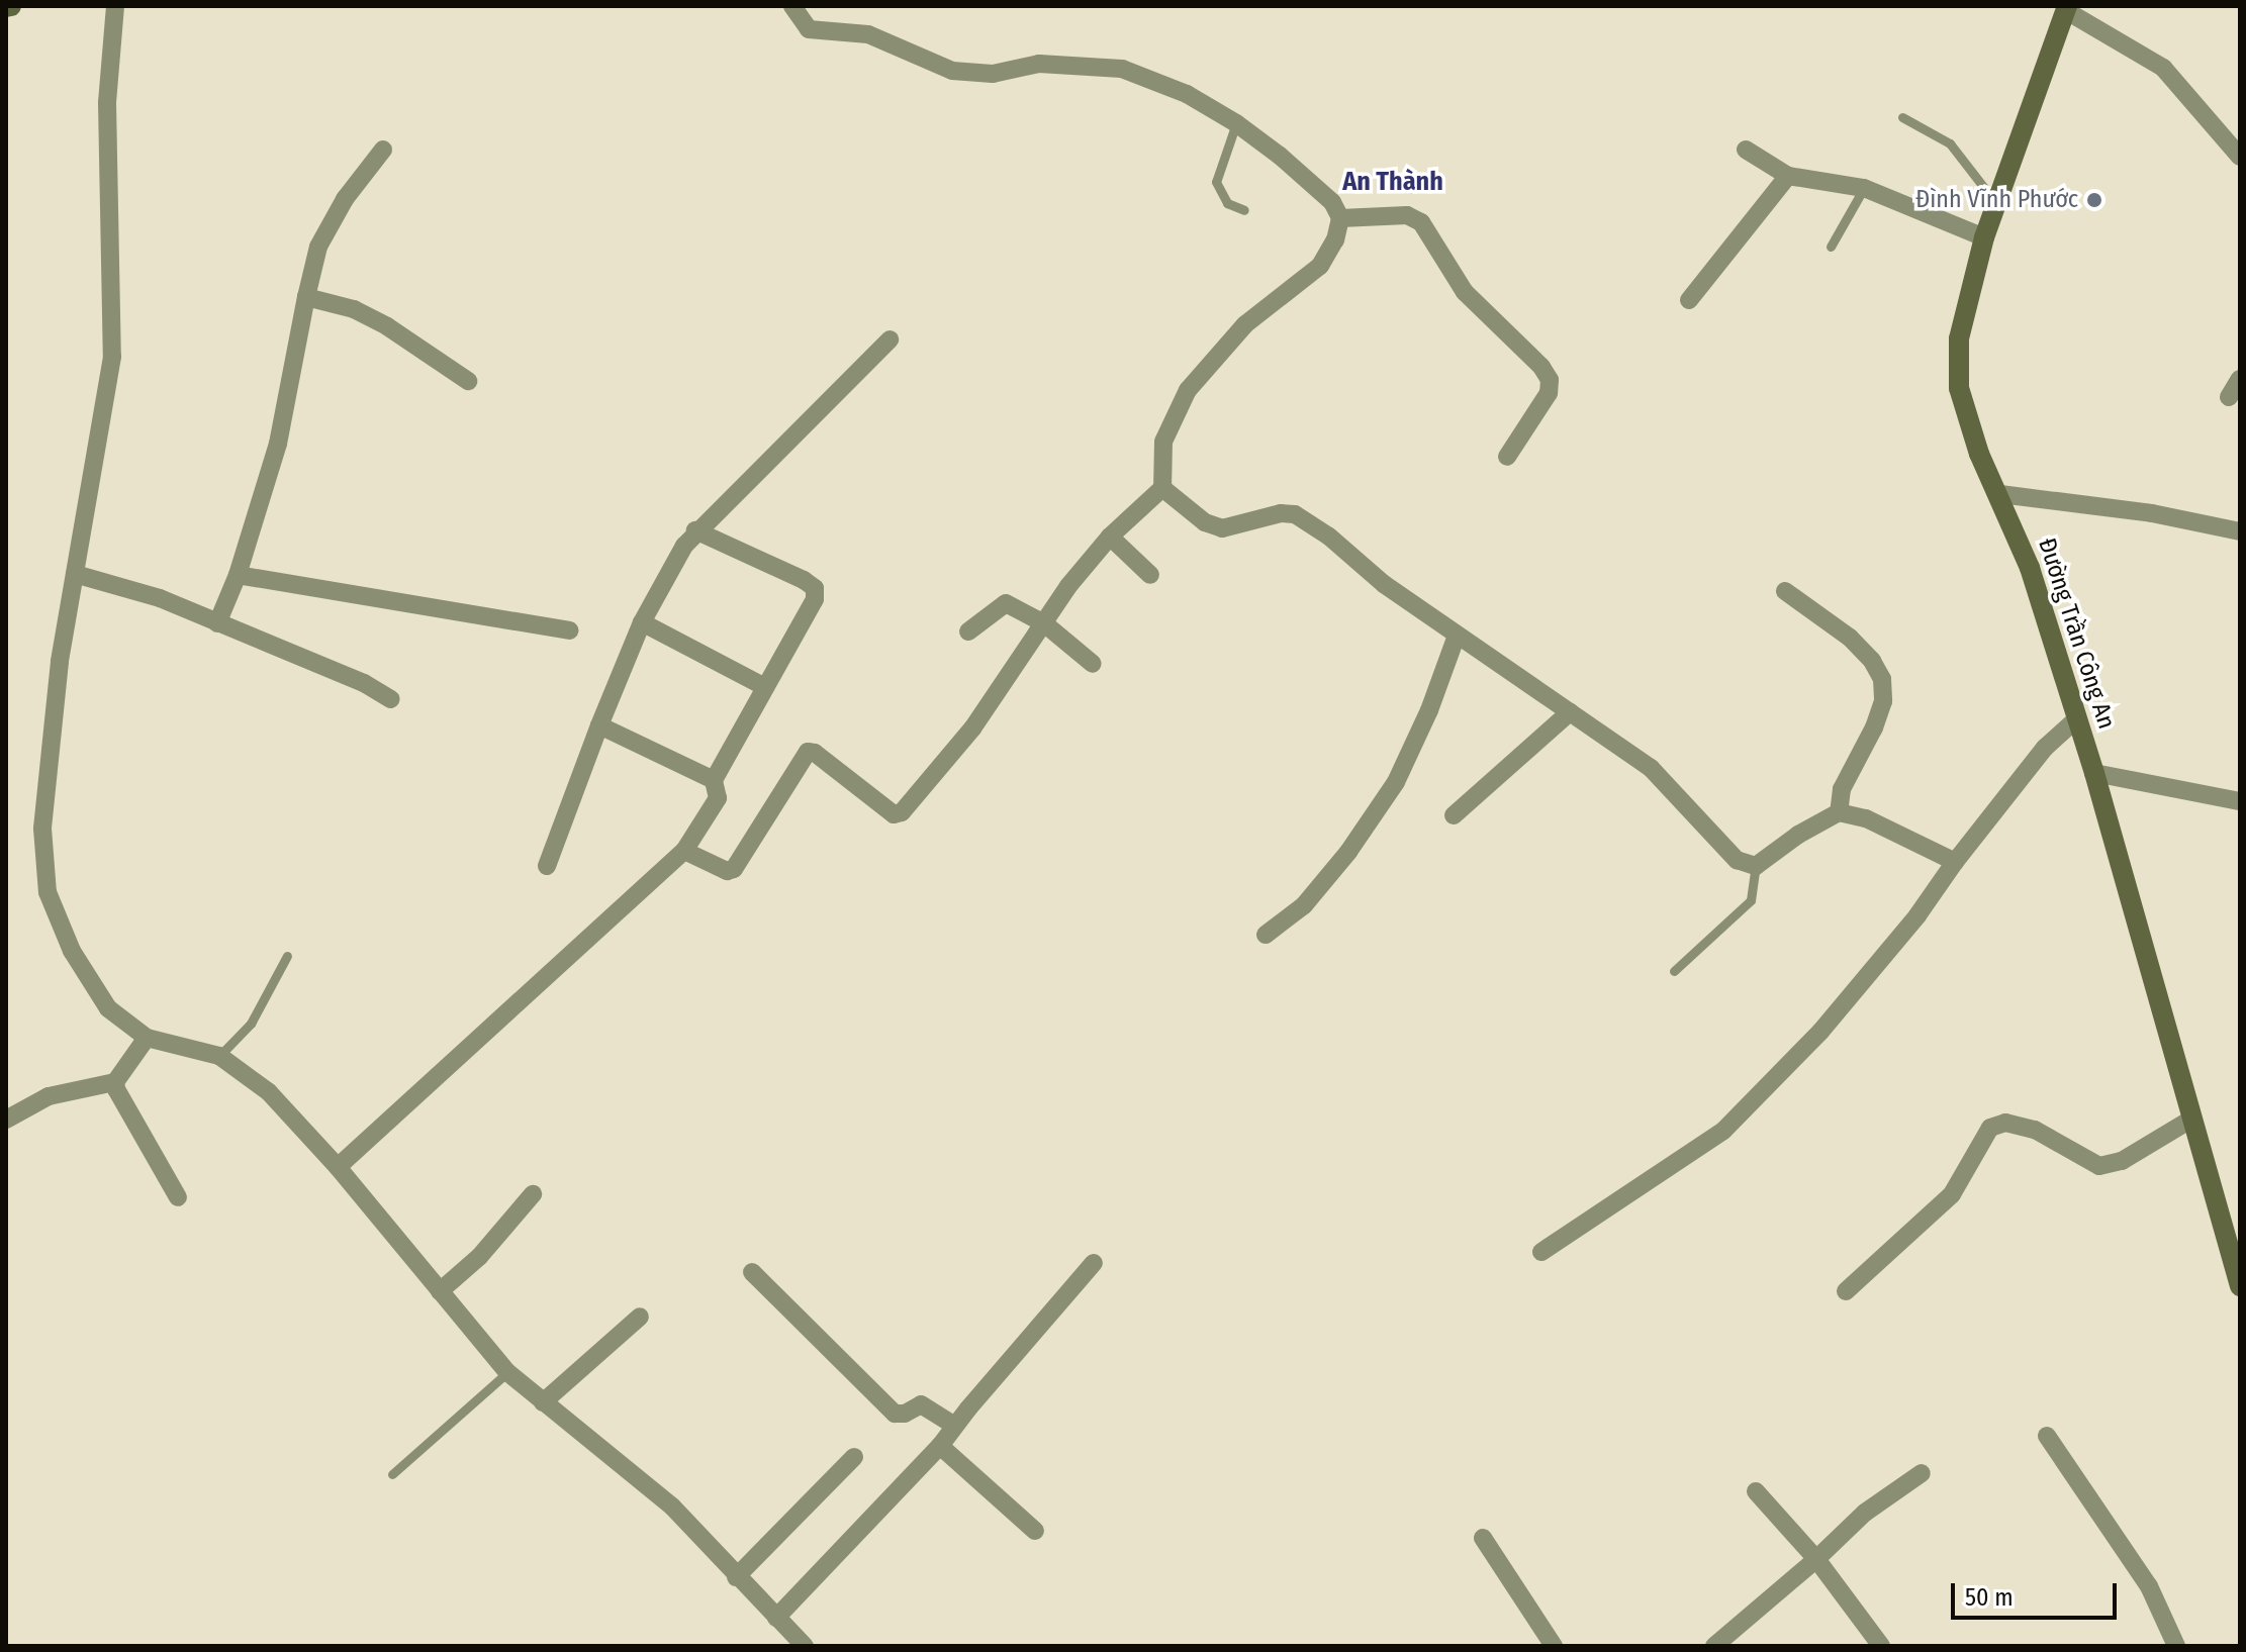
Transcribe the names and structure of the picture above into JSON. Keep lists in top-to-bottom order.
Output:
{
  "streets": {
    "street": ["Đường Trần Công An"]
  },
  "districts": ["An Thành"],
  "places": ["Đình Vĩnh Phước"],
  "scale_bar": "50 m"
}
